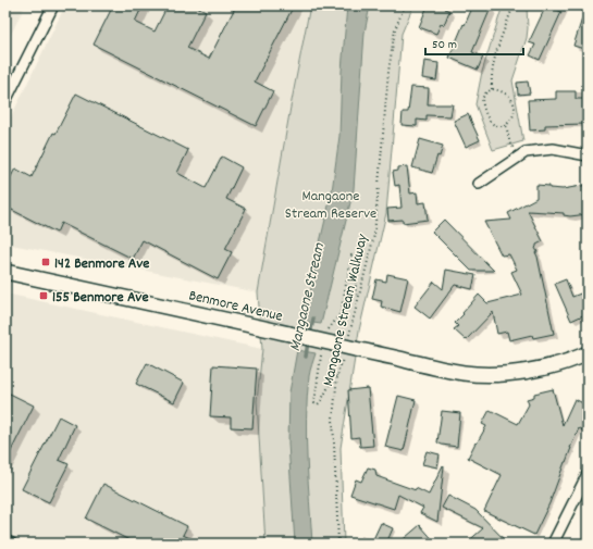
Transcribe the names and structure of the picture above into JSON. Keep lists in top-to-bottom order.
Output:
{
  "streets": {
    "street": ["Benmore Avenue"],
    "path": ["Mangaone Stream Walkway"]
  },
  "crossings": [
    ["Benmore Avenue", "Mangaone Stream Walkway"]
  ],
  "water": ["Mangaone Stream"],
  "parks": ["Mangaone Stream Reserve"],
  "places": {
    "transit": ["142 Benmore Ave", "155 Benmore Ave"]
  },
  "scale_bar": "50 m"
}
